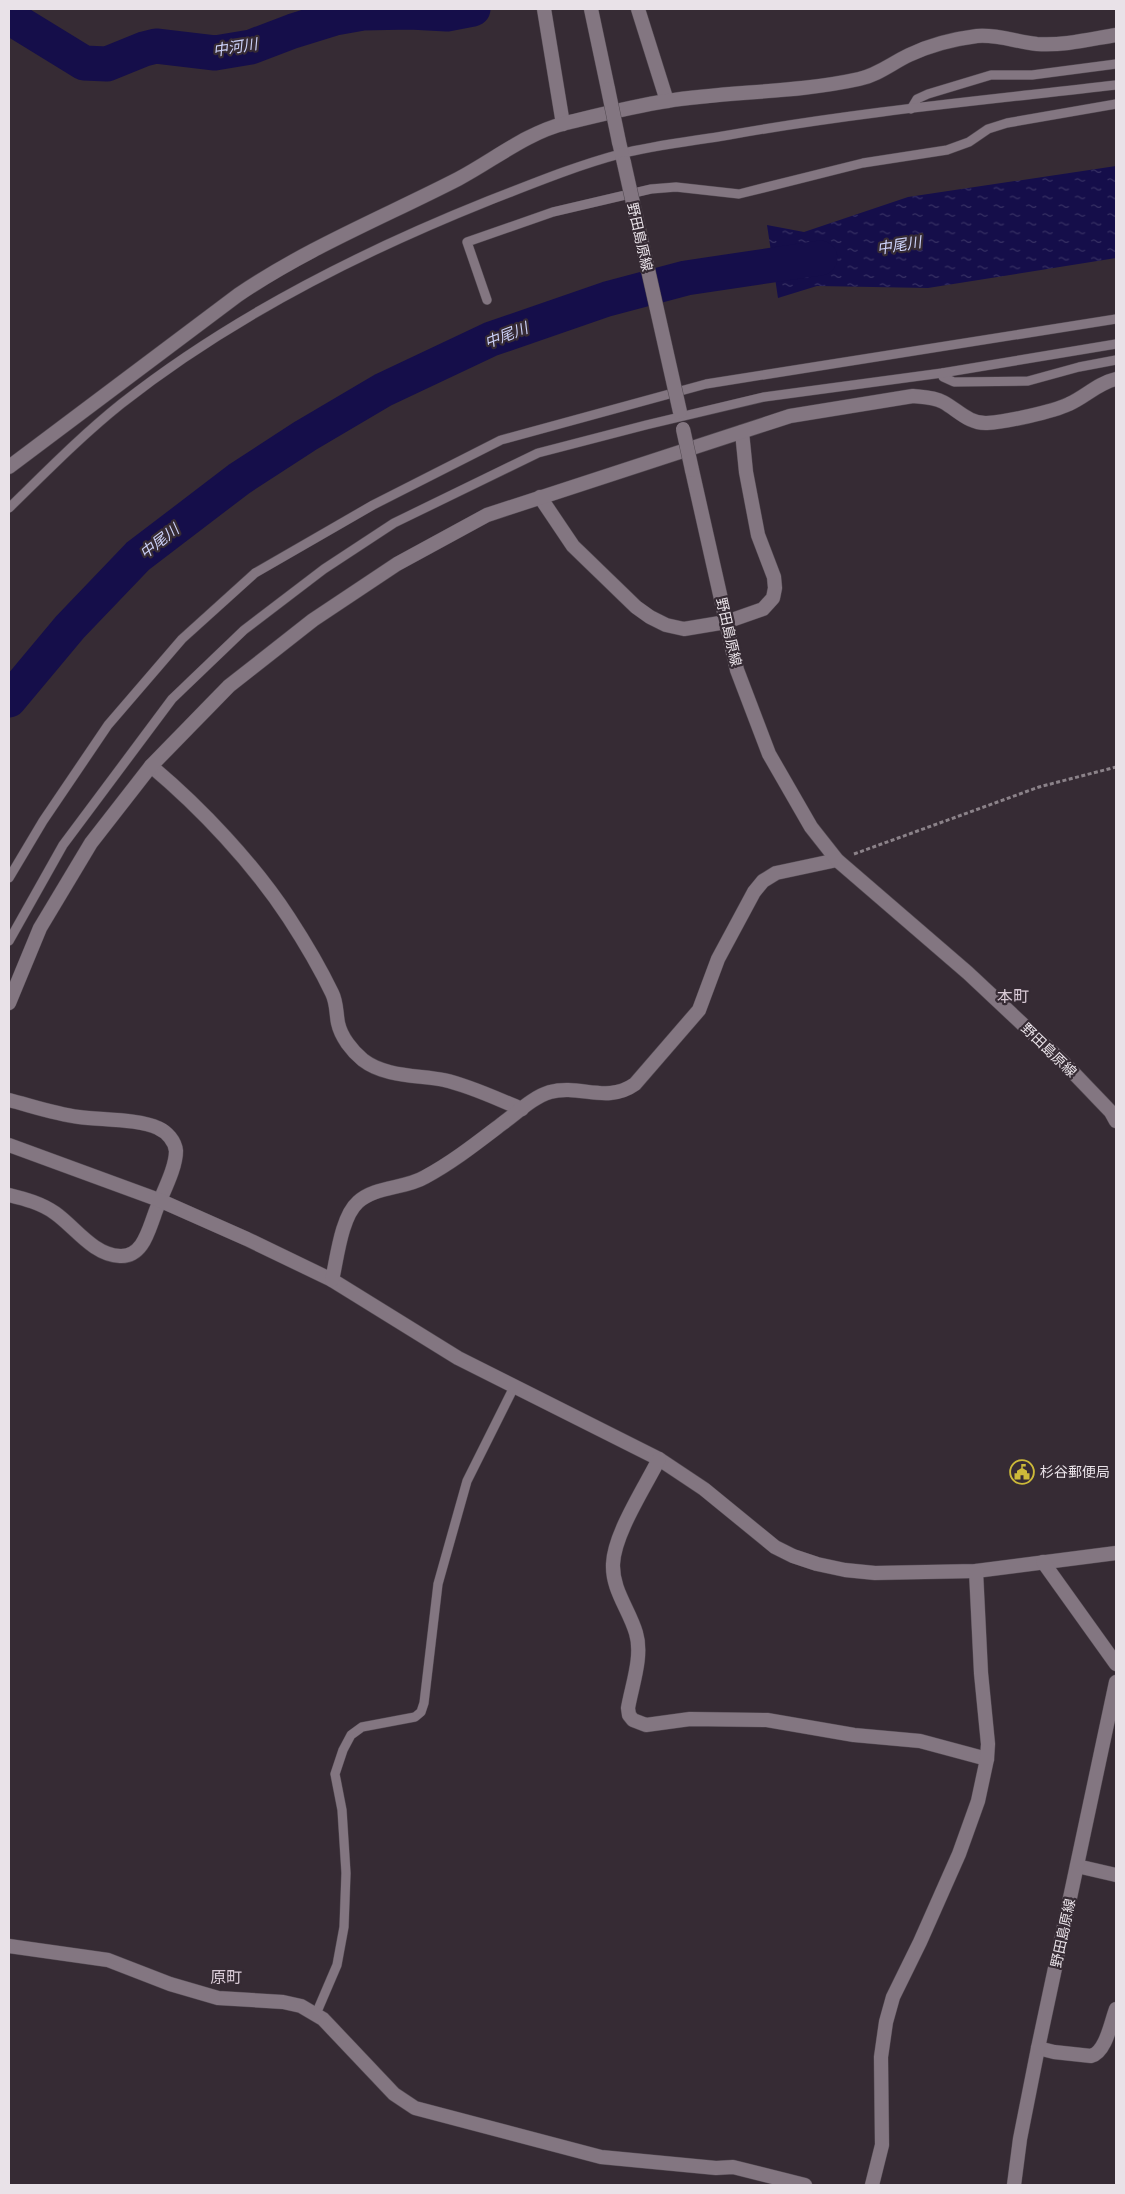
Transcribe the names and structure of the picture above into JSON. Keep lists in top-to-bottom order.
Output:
{
  "streets": {
    "street": ["野田島原線"]
  },
  "districts": ["本町", "原町"],
  "water": ["中河川", "中尾川"],
  "places": {
    "public building": ["杉谷郵便局"]
  }
}
